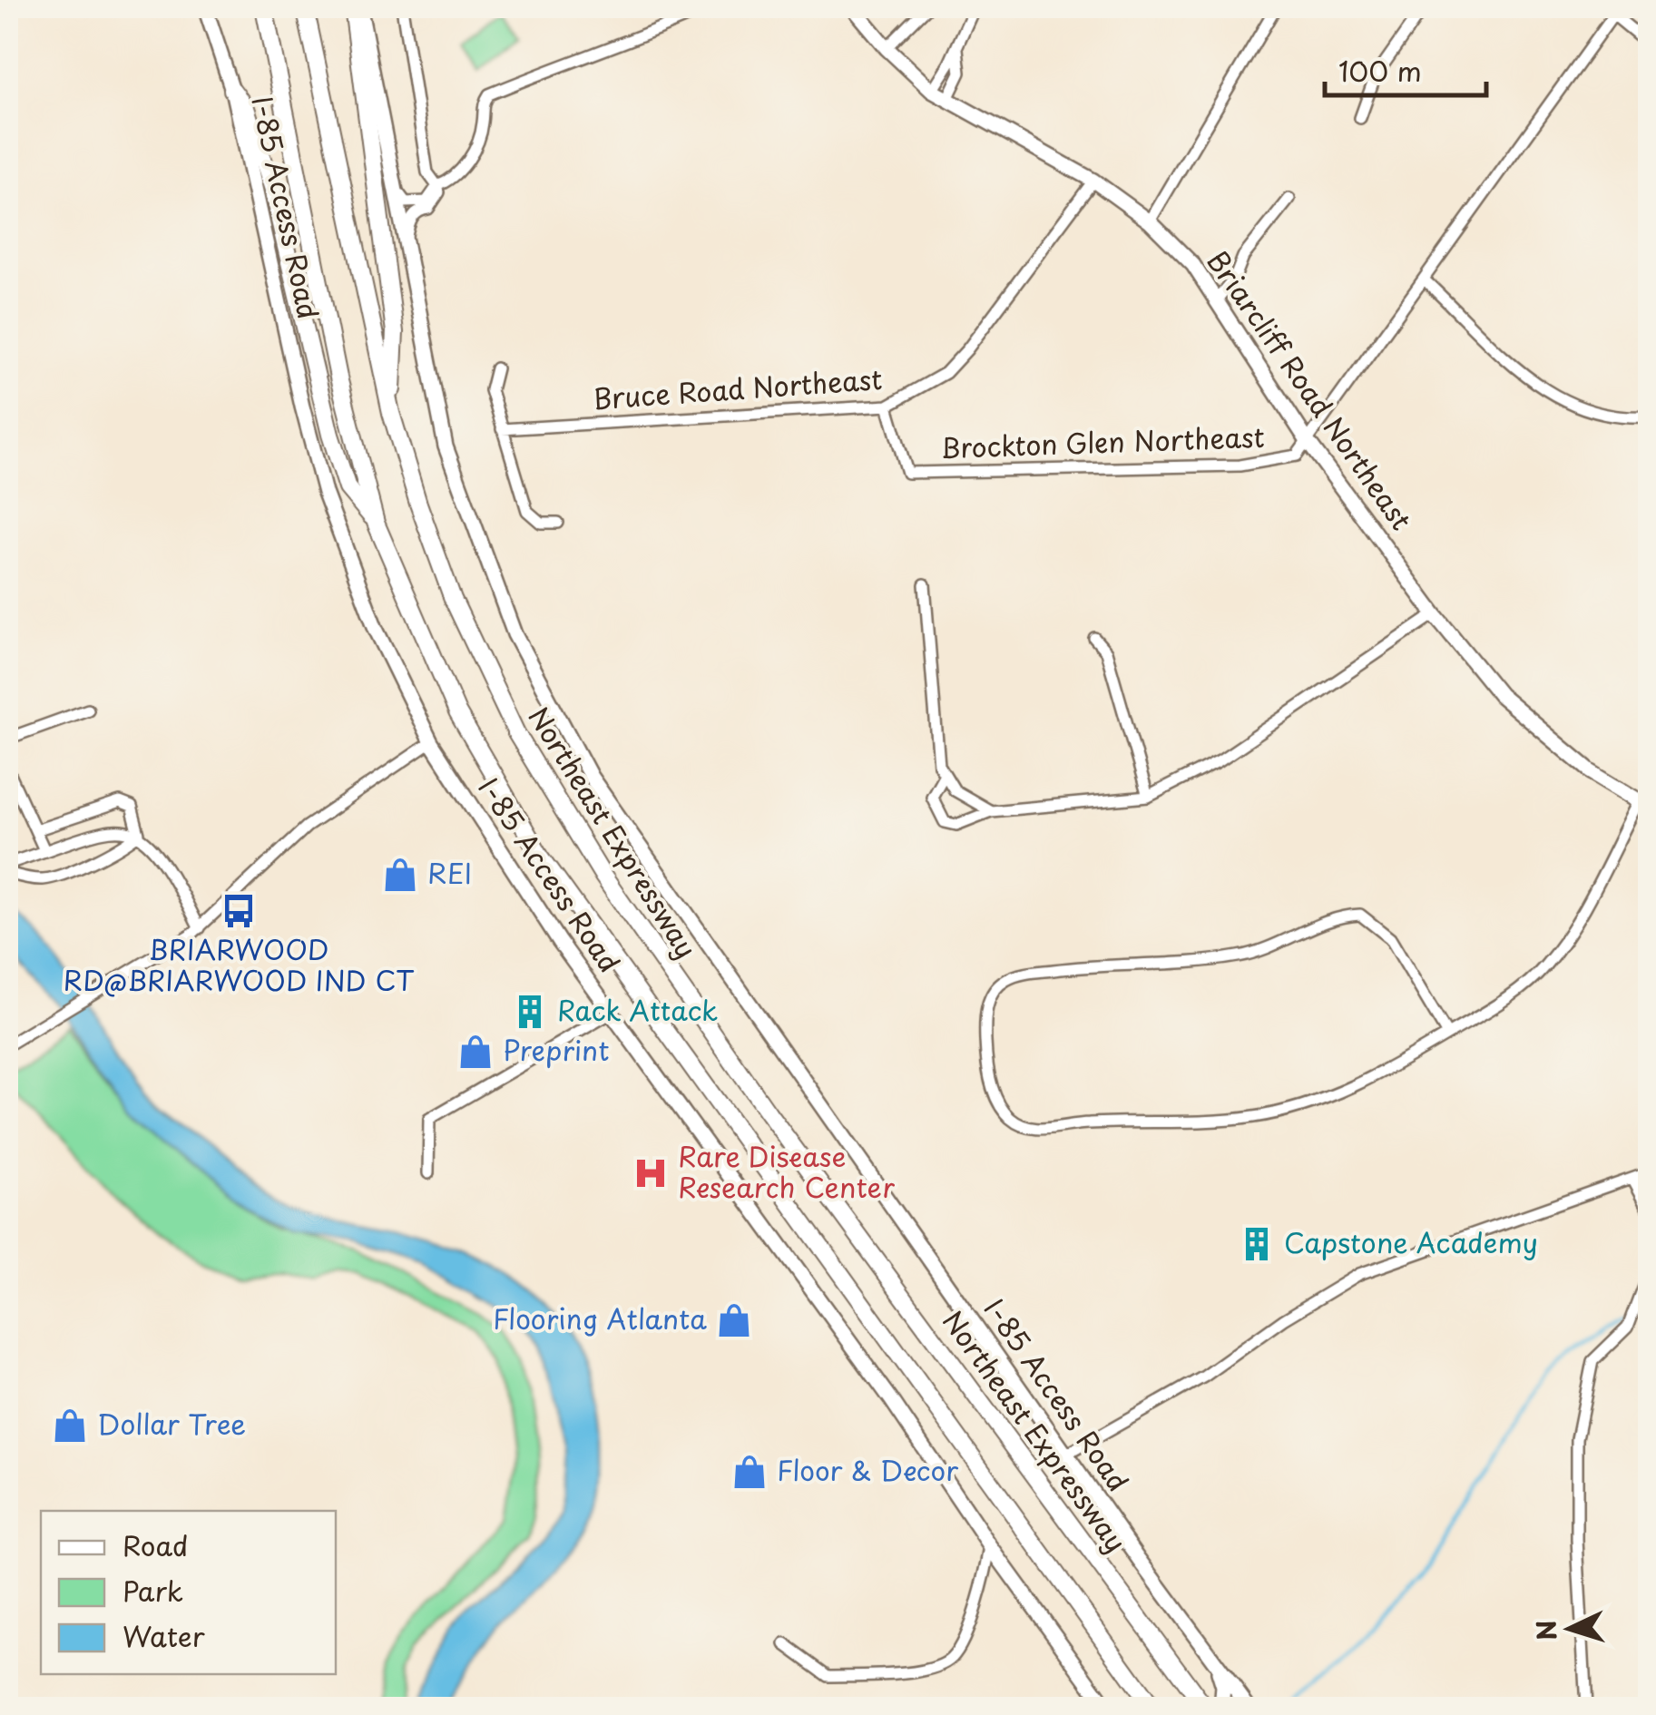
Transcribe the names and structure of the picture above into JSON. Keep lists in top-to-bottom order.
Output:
{
  "streets": {
    "highway": ["Northeast Expressway"],
    "main road": ["I-85 Access Road", "Briarcliff Road Northeast"],
    "street": ["Bruce Road Northeast", "Brockton Glen Northeast"]
  },
  "crossings": [
    ["Bruce Road Northeast", "Briarcliff Road Northeast"],
    ["Bruce Road Northeast", "Brockton Glen Northeast"],
    ["Briarcliff Road Northeast", "Brockton Glen Northeast"]
  ],
  "places": {
    "shop": [
      "REI",
      "Preprint",
      "Flooring Atlanta",
      "Dollar Tree",
      "Floor & Decor"
    ],
    "bus stop": ["BRIARWOOD RD@BRIARWOOD IND CT"],
    "building": ["Rack Attack", "Capstone Academy"],
    "hospital": ["Rare Disease Research Center"]
  },
  "legend": ["Road", "Park", "Water"],
  "scale_bar": "100 m",
  "north": "left"
}
